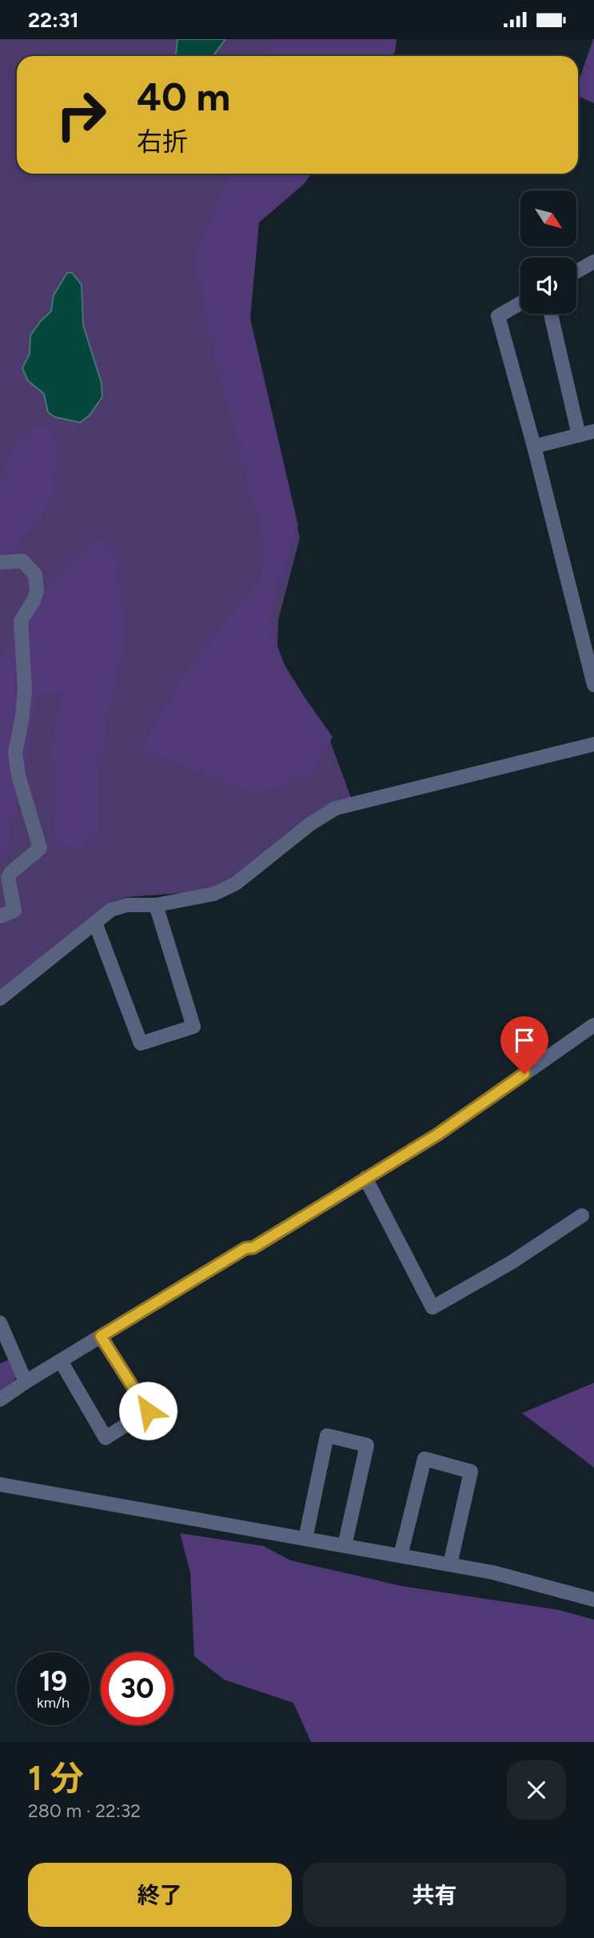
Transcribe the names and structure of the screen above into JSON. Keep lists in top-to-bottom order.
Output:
{
  "north": "bottom right",
  "page": {
    "status": "22:31",
    "turn": ["40 m", "右折"],
    "speed": "19 km/h",
    "limit": "30",
    "heading": ["1 分", "280 m · 22:32"],
    "buttons": ["終了", "共有"]
  }
}
